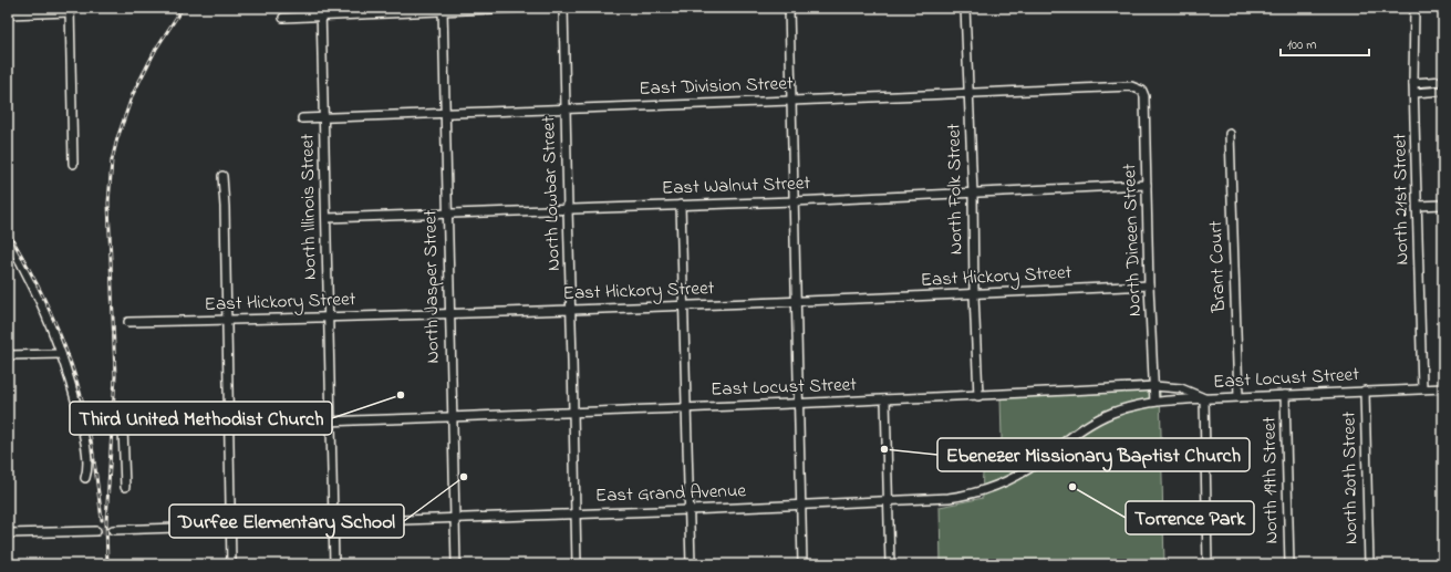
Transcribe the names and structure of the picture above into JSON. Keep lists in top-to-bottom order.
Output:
{
  "streets": {
    "street": [
      "East Division Street",
      "East Walnut Street",
      "North Folk Street",
      "North Lowbar Street",
      "North 21st Street",
      "North Illinois Street",
      "North Dineen Street",
      "Brant Court",
      "East Hickory Street",
      "North Jasper Street",
      "East Locust Street",
      "North 20th Street",
      "North 19th Street",
      "East Grand Avenue"
    ]
  },
  "crossings": [
    ["East Division Street", "North Folk Street"],
    ["East Division Street", "North Lowbar Street"],
    ["East Division Street", "North Illinois Street"],
    ["East Division Street", "North Dineen Street"],
    ["East Division Street", "North Jasper Street"],
    ["East Walnut Street", "North Folk Street"],
    ["East Walnut Street", "North Lowbar Street"],
    ["East Walnut Street", "North Illinois Street"],
    ["East Walnut Street", "North Dineen Street"],
    ["East Walnut Street", "North Jasper Street"],
    ["North Folk Street", "East Hickory Street"],
    ["North Folk Street", "East Locust Street"],
    ["North Lowbar Street", "East Hickory Street"],
    ["North Lowbar Street", "East Locust Street"],
    ["North Lowbar Street", "East Grand Avenue"],
    ["North 21st Street", "East Locust Street"],
    ["North Illinois Street", "East Hickory Street"],
    ["North Illinois Street", "East Locust Street"],
    ["North Illinois Street", "East Grand Avenue"],
    ["North Dineen Street", "East Hickory Street"],
    ["North Dineen Street", "East Locust Street"],
    ["North Dineen Street", "East Grand Avenue"],
    ["Brant Court", "East Locust Street"],
    ["East Hickory Street", "North Jasper Street"],
    ["North Jasper Street", "East Locust Street"],
    ["North Jasper Street", "East Grand Avenue"],
    ["East Locust Street", "North 20th Street"],
    ["East Locust Street", "North 19th Street"],
    ["East Locust Street", "East Grand Avenue"]
  ],
  "places": [
    "Third United Methodist Church",
    "Ebenezer Missionary Baptist Church",
    "Durfee Elementary School",
    "Torrence Park"
  ],
  "scale_bar": "100 m"
}
